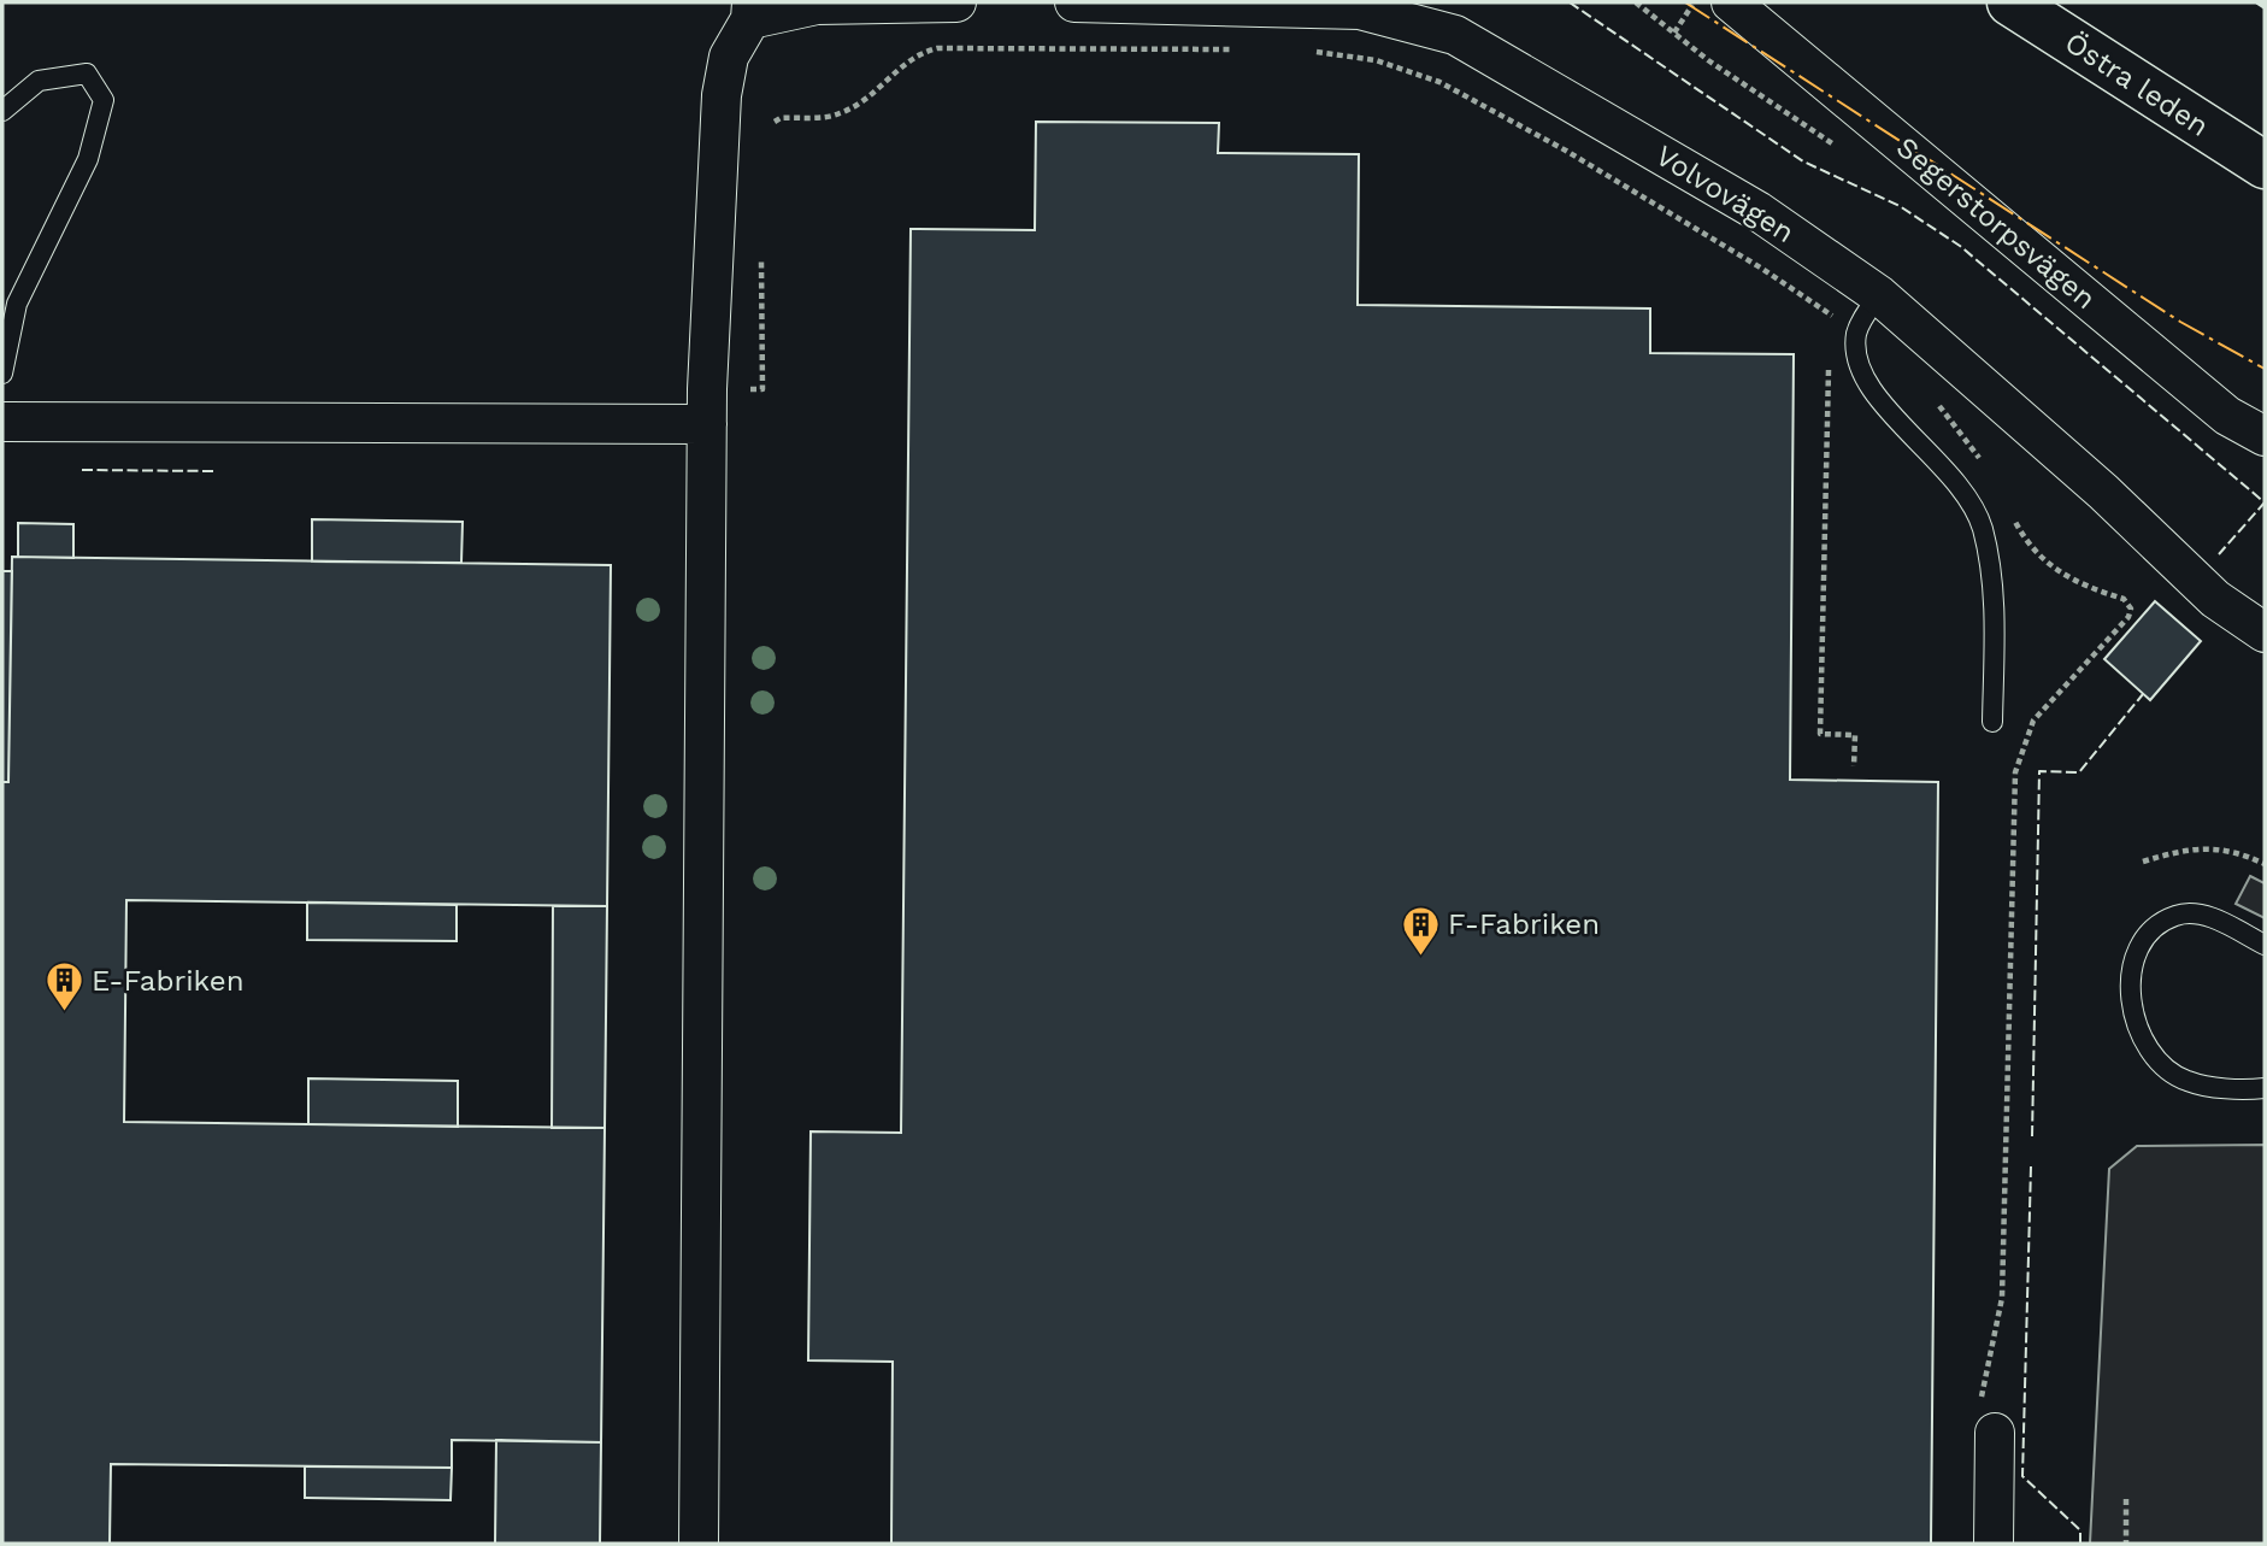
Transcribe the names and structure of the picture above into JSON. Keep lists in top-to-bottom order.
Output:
{
  "streets": {
    "highway": ["Östra leden"],
    "street": ["Volvovägen", "Segerstorpsvägen"]
  },
  "places": {
    "building": ["F-Fabriken", "E-Fabriken"]
  }
}
